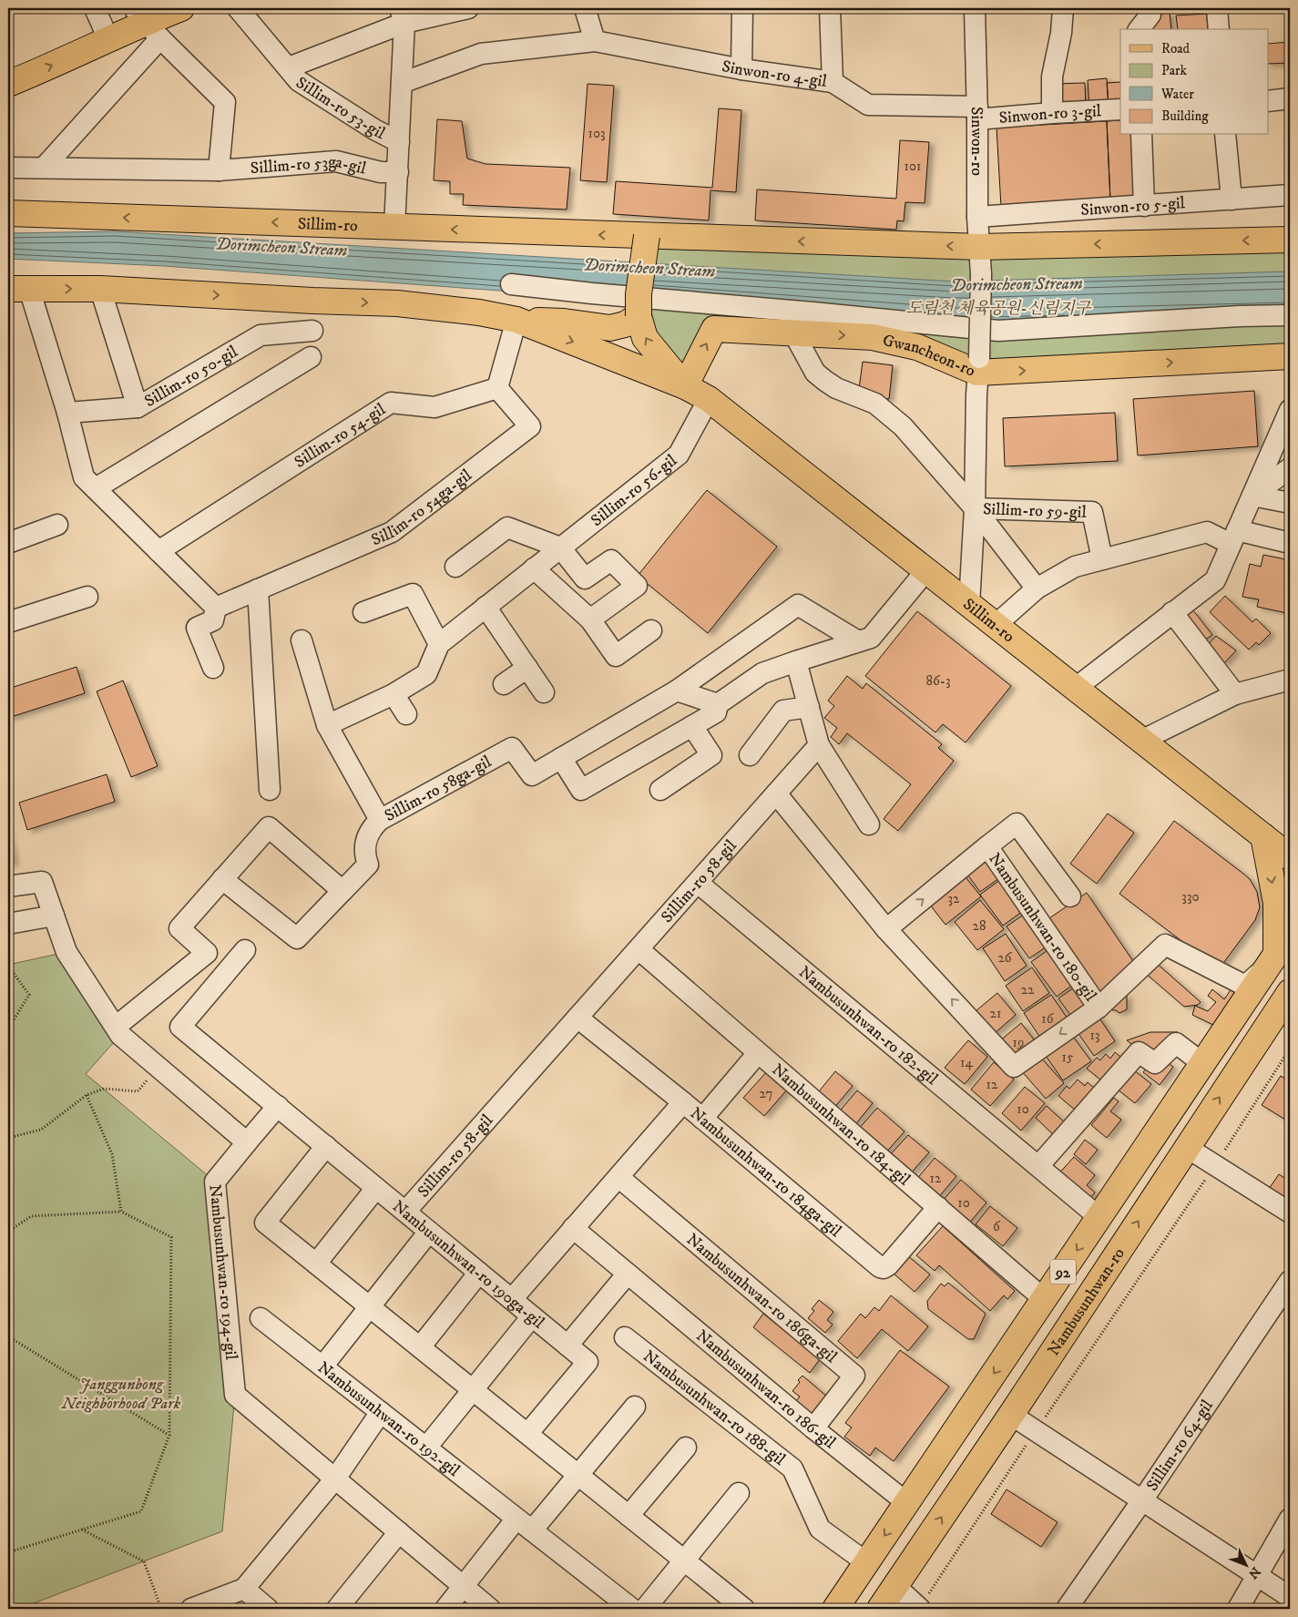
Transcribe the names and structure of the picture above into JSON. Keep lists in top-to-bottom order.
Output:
{
  "streets": {
    "main road": [
      "Sillim-ro",
      "Gwancheon-ro",
      "92",
      "Nambusunhwan-ro"
    ],
    "street": [
      "Sinwon-ro 4-gil",
      "Sillim-ro 53-gil",
      "Sinwon-ro 3-gil",
      "Sinwon-ro",
      "Sillim-ro 53ga-gil",
      "Sinwon-ro 5-gil",
      "Sillim-ro 50-gil",
      "Sillim-ro 54-gil",
      "Sillim-ro 56-gil",
      "Sillim-ro 54ga-gil",
      "Sillim-ro 59-gil",
      "Sillim-ro 58ga-gil",
      "Sillim-ro 58-gil",
      "Nambusunhwan-ro 180-gil",
      "Nambusunhwan-ro 182-gil",
      "Nambusunhwan-ro 184-gil",
      "Nambusunhwan-ro 184ga-gil",
      "Nambusunhwan-ro 190ga-gil",
      "Nambusunhwan-ro 194-gil",
      "Nambusunhwan-ro 186ga-gil",
      "Nambusunhwan-ro 186-gil",
      "Nambusunhwan-ro 188-gil",
      "Nambusunhwan-ro 192-gil",
      "Sillim-ro 64-gil"
    ]
  },
  "crossings": [
    ["Sinwon-ro 4-gil", "Sillim-ro 53-gil"],
    ["Sinwon-ro 4-gil", "Sinwon-ro 3-gil"],
    ["Sinwon-ro 4-gil", "Sinwon-ro"],
    ["Sillim-ro 53-gil", "Sillim-ro 53ga-gil"],
    ["Sillim-ro 53-gil", "Sillim-ro"],
    ["Sinwon-ro 3-gil", "Sinwon-ro"],
    ["Sinwon-ro", "Sinwon-ro 5-gil"],
    ["Sinwon-ro", "Gwancheon-ro"],
    ["Sillim-ro", "Gwancheon-ro"],
    ["Sillim-ro", "Sillim-ro 56-gil"],
    ["Sillim-ro 54-gil", "Sillim-ro 54ga-gil"],
    ["Sillim-ro 58-gil", "Nambusunhwan-ro 180-gil"],
    ["Sillim-ro 58-gil", "Nambusunhwan-ro 182-gil"],
    ["Sillim-ro 58-gil", "Nambusunhwan-ro 184-gil"],
    ["Sillim-ro 58-gil", "Nambusunhwan-ro 190ga-gil"],
    ["Nambusunhwan-ro 180-gil", "92"],
    ["Nambusunhwan-ro 182-gil", "92"],
    ["Nambusunhwan-ro 184-gil", "Nambusunhwan-ro 184ga-gil"],
    ["Nambusunhwan-ro 184-gil", "92"],
    ["Nambusunhwan-ro 184ga-gil", "Nambusunhwan-ro 190ga-gil"],
    ["Nambusunhwan-ro 184ga-gil", "Nambusunhwan-ro 186ga-gil"],
    ["Nambusunhwan-ro 184ga-gil", "Nambusunhwan-ro 186-gil"],
    ["92", "Nambusunhwan-ro 186-gil"],
    ["92", "Nambusunhwan-ro 188-gil"],
    ["Nambusunhwan-ro 186ga-gil", "Nambusunhwan-ro 186-gil"]
  ],
  "water": ["Dorimcheon Stream"],
  "parks": ["도림천 체육공원-신림지구", "Janggunbong Neighborhood Park"],
  "house_numbers": [
    "103",
    "101",
    "86-3",
    "330",
    "32",
    "28",
    "26",
    "22",
    "21",
    "16",
    "13",
    "19",
    "15",
    "14",
    "12",
    "27",
    "10",
    "12",
    "10",
    "6"
  ],
  "legend": [
    "Road",
    "Park",
    "Water",
    "Building"
  ],
  "north": "bottom right"
}
